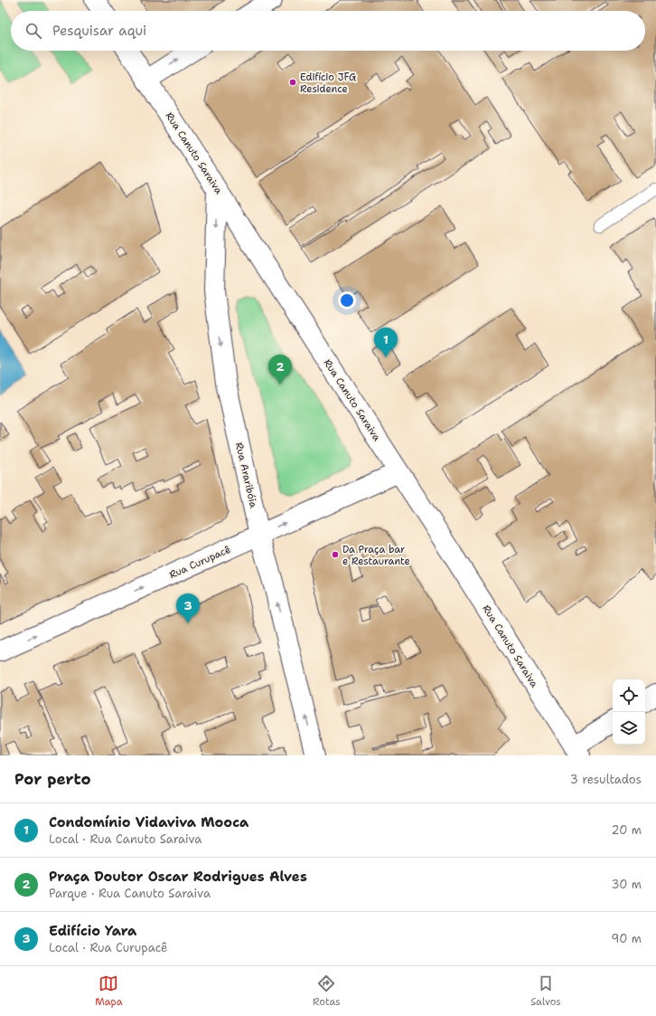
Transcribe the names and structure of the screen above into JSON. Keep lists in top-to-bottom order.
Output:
{
  "streets": {
    "street": ["Rua Canuto Saraiva", "Rua Araribóia", "Rua Curupacê"]
  },
  "crossings": [
    ["Rua Canuto Saraiva", "Rua Araribóia"],
    ["Rua Canuto Saraiva", "Rua Curupacê"],
    ["Rua Araribóia", "Rua Curupacê"]
  ],
  "one_way": ["Rua Curupacê"],
  "places": ["Edifício JFG Residence", "Da Praça bar e Restaurante"],
  "page": {
    "search": "Pesquisar aqui",
    "pins": ["1", "2", "3"],
    "heading": ["Por perto", "3 resultados"],
    "list": [
      {
        "mark": "1",
        "name": "Condomínio Vidaviva Mooca",
        "note": "Local · Rua Canuto Saraiva",
        "value": "20 m"
      },
      {
        "mark": "2",
        "name": "Praça Doutor Oscar Rodrigues Alves",
        "note": "Parque · Rua Canuto Saraiva",
        "value": "30 m"
      },
      {
        "mark": "3",
        "name": "Edifício Yara",
        "note": "Local · Rua Curupacê",
        "value": "90 m"
      }
    ],
    "nav": ["Mapa", "Rotas", "Salvos"]
  }
}
